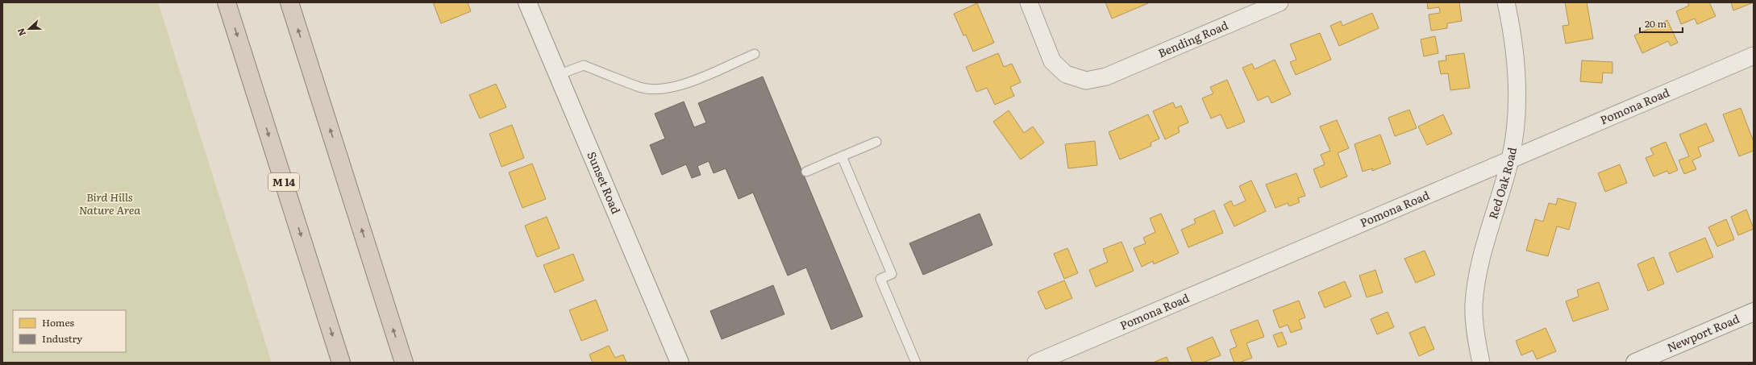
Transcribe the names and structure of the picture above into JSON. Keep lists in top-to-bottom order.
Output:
{
  "streets": {
    "highway": ["M 14"],
    "street": [
      "Bending Road",
      "Pomona Road",
      "Sunset Road",
      "Red Oak Road",
      "Newport Road"
    ]
  },
  "crossings": [
    ["Pomona Road", "Red Oak Road"]
  ],
  "parks": ["Bird Hills Nature Area"],
  "legend": ["Homes", "Industry"],
  "scale_bar": "20 m",
  "north": "left"
}
